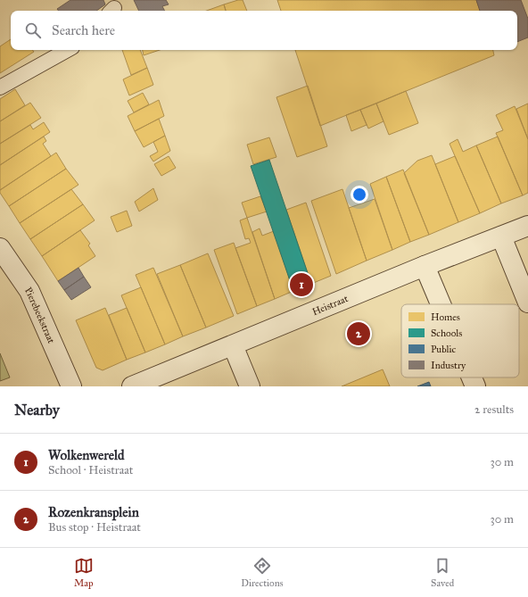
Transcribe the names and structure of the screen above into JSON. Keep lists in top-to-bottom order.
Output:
{
  "streets": {
    "street": ["Heistraat", "Pierebeekstraat"]
  },
  "legend": [
    "Homes",
    "Schools",
    "Public",
    "Industry"
  ],
  "page": {
    "search": "Search here",
    "pins": ["1", "2"],
    "heading": ["Nearby", "2 results"],
    "list": [
      {
        "mark": "1",
        "name": "Wolkenwereld",
        "note": "School · Heistraat",
        "value": "30 m"
      },
      {
        "mark": "2",
        "name": "Rozenkransplein",
        "note": "Bus stop · Heistraat",
        "value": "30 m"
      }
    ],
    "nav": ["Map", "Directions", "Saved"]
  }
}
